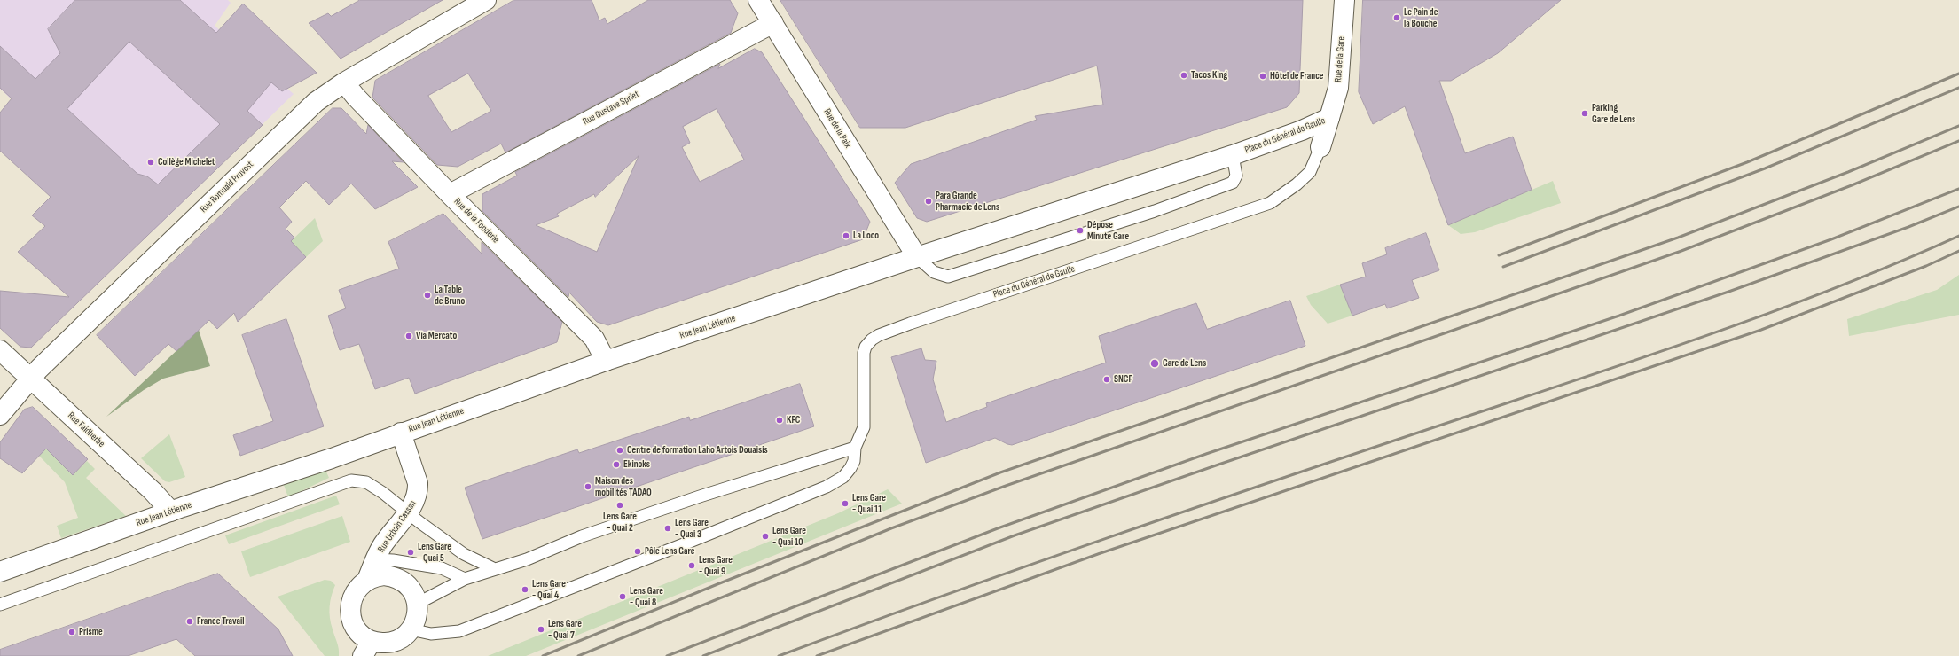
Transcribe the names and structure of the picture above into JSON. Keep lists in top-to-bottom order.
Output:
{
  "streets": {
    "street": [
      "Rue de la Gare",
      "Rue Gustave Spriet",
      "Rue de la Paix",
      "Place du Général de Gaulle",
      "Rue Romuald Pruvost",
      "Rue de la Fonderie",
      "Rue Jean Létienne",
      "Rue Faidherbe",
      "Rue Urbain Cassan"
    ]
  },
  "crossings": [
    ["Rue de la Gare", "Place du Général de Gaulle"],
    ["Rue Gustave Spriet", "Rue de la Paix"],
    ["Rue Gustave Spriet", "Rue de la Fonderie"],
    ["Rue de la Paix", "Place du Général de Gaulle"],
    ["Place du Général de Gaulle", "Rue Jean Létienne"],
    ["Place du Général de Gaulle", "Rue Urbain Cassan"],
    ["Rue Romuald Pruvost", "Rue de la Fonderie"],
    ["Rue Romuald Pruvost", "Rue Faidherbe"],
    ["Rue de la Fonderie", "Rue Jean Létienne"],
    ["Rue Jean Létienne", "Rue Faidherbe"],
    ["Rue Jean Létienne", "Rue Urbain Cassan"]
  ],
  "places": [
    "Le Pain de la Bouche",
    "Tacos King",
    "Hôtel de France",
    "Parking Gare de Lens",
    "Collège Michelet",
    "Para Grande Pharmacie de Lens",
    "Dépose Minute Gare",
    "La Loco",
    "La Table de Bruno",
    "Via Mercato",
    "Gare de Lens",
    "SNCF",
    "KFC",
    "Centre de formation Laho Artois Douaisis",
    "Ekinoks",
    "Maison des mobilités TADAO",
    "Lens Gare - Quai 11",
    "Lens Gare - Quai 2",
    "Lens Gare - Quai 3",
    "Lens Gare - Quai 10",
    "Pôle Lens Gare",
    "Lens Gare - Quai 5",
    "Lens Gare - Quai 9",
    "Lens Gare - Quai 4",
    "Lens Gare - Quai 8",
    "France Travail",
    "Lens Gare - Quai 7",
    "Prisme"
  ]
}
